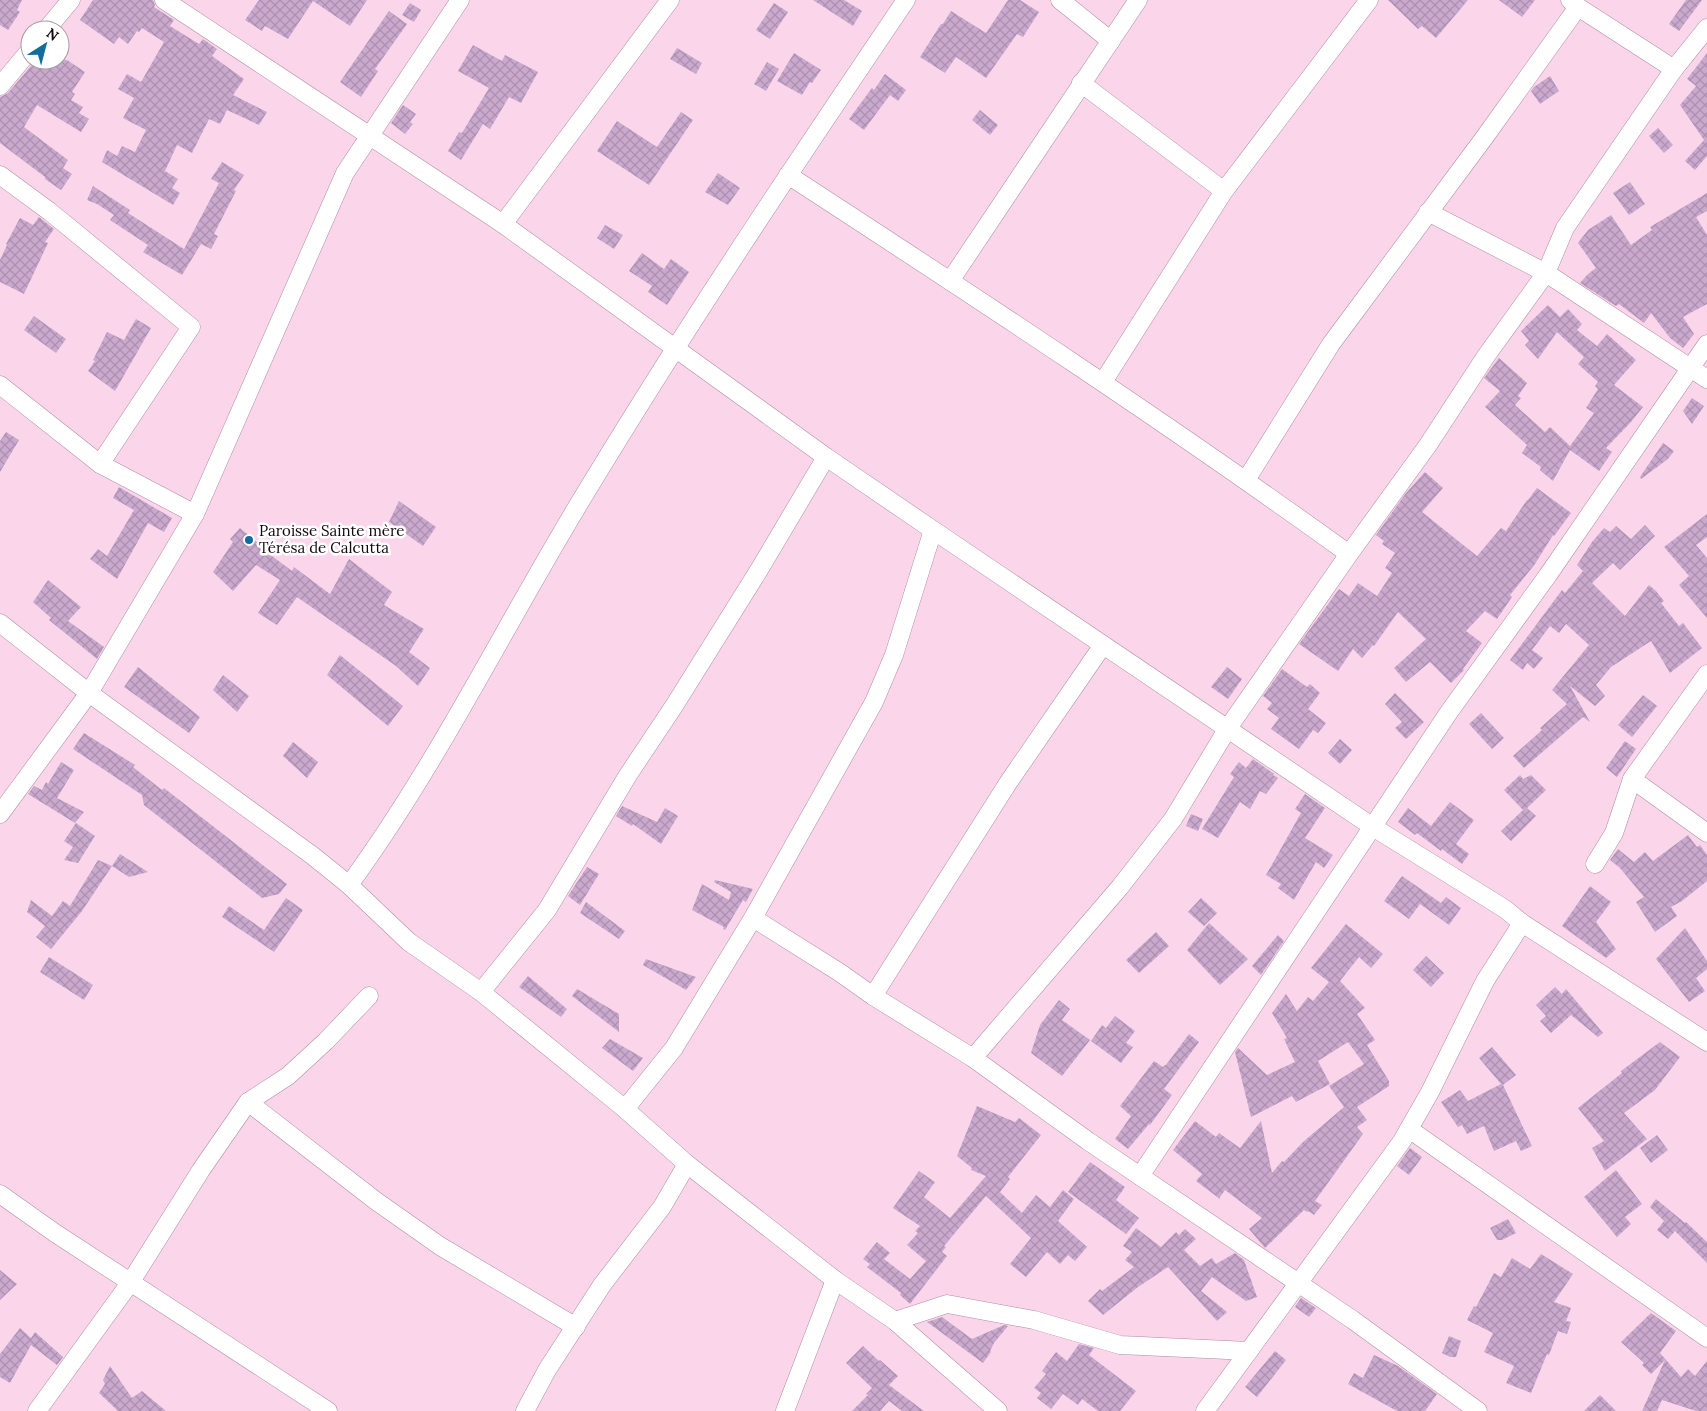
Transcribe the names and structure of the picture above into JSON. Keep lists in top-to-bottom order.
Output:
{
  "places": ["Paroisse Sainte mère Térésa de Calcutta"],
  "north": "top right"
}
